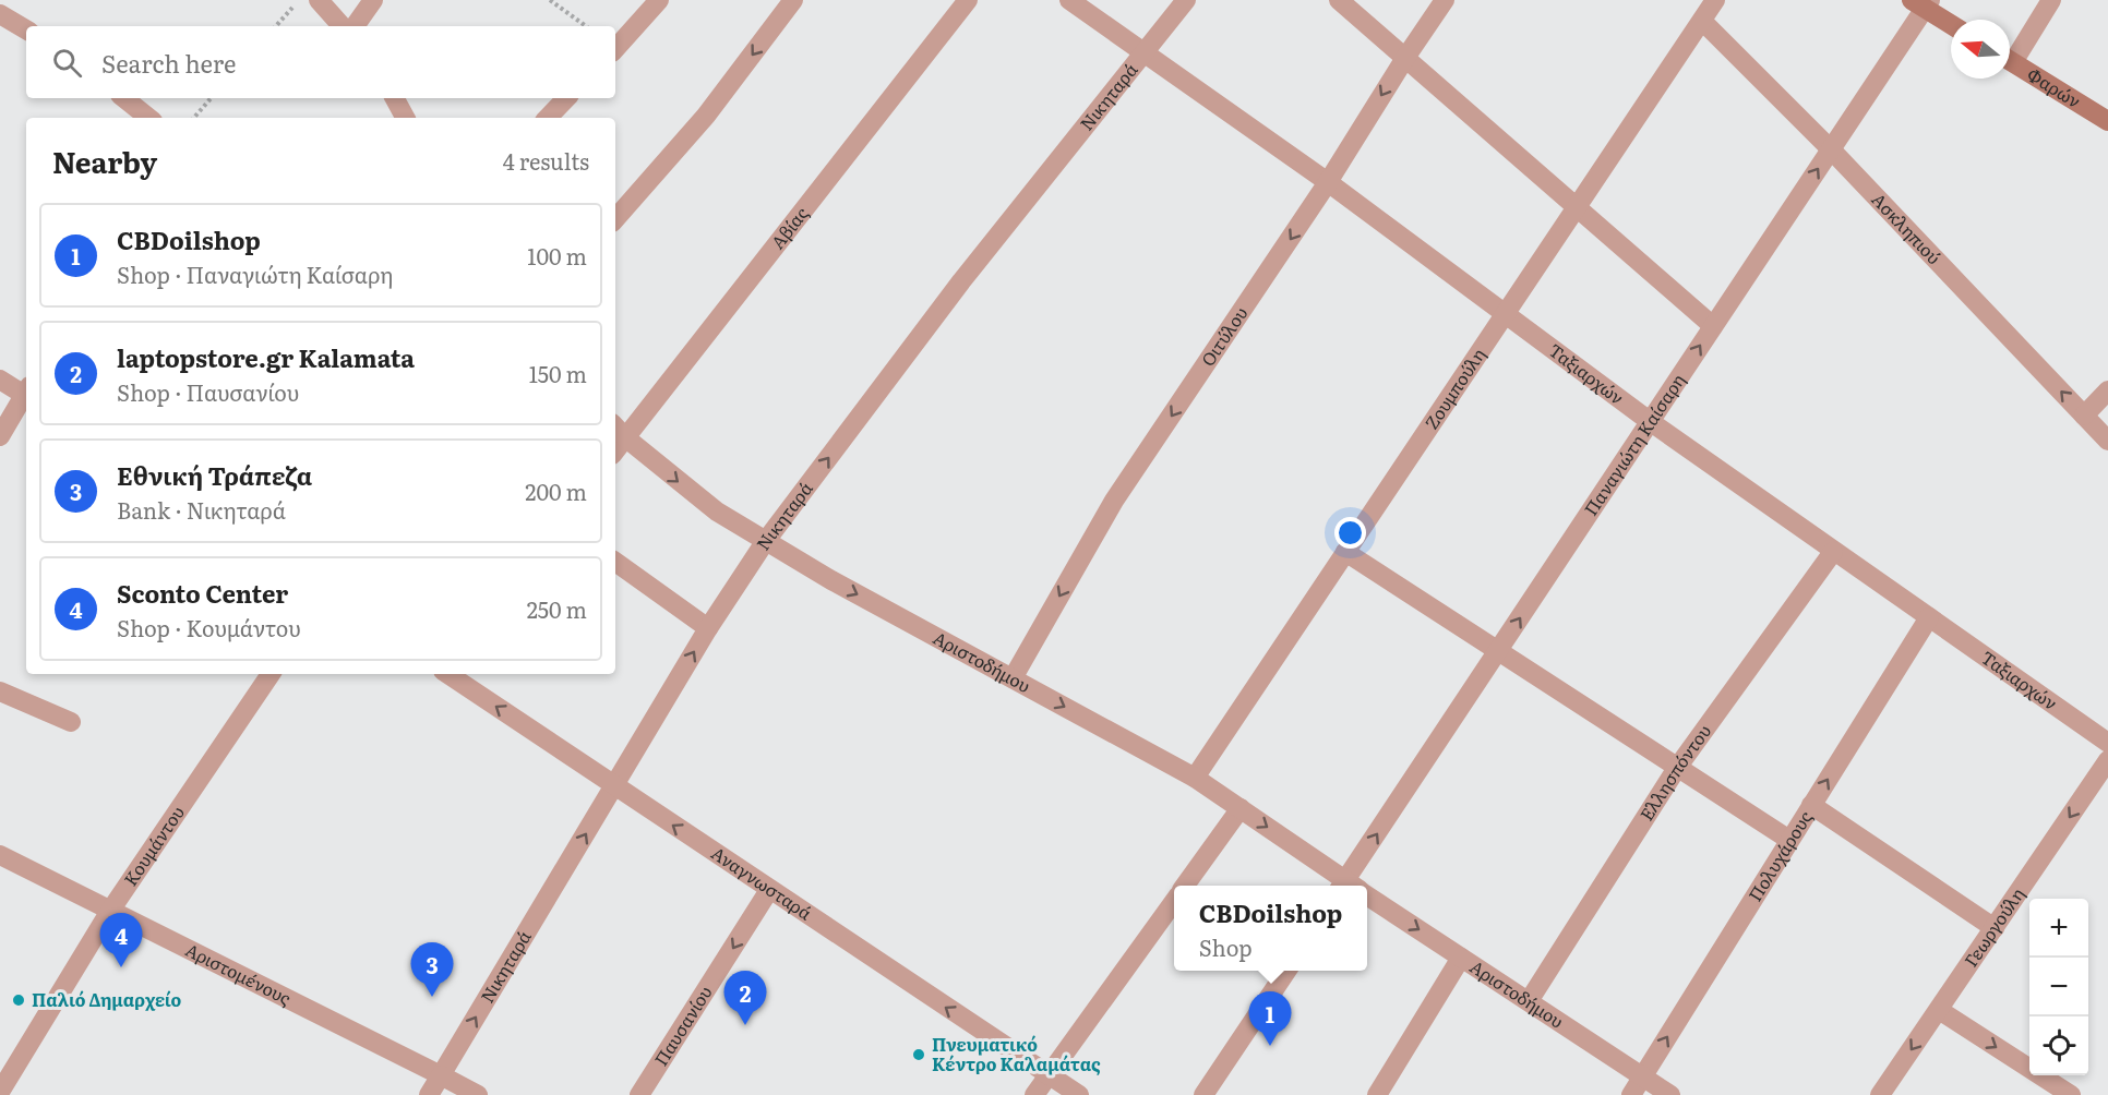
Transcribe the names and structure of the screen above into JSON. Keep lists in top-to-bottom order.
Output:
{
  "streets": {
    "main road": ["Φαρών"],
    "street": [
      "Νικηταρά",
      "Αβίας",
      "Ασκληπιού",
      "Οιτύλου",
      "Ταξιαρχών",
      "Ζουμπούλη",
      "Παναγιώτη Καίσαρη",
      "Αριστοδήμου",
      "Ελλησπόντου",
      "Κουμάντου",
      "Πολυχάρους",
      "Αναγνωσταρά",
      "Γεωργούλη",
      "Αριστομένους",
      "Παυσανίου"
    ]
  },
  "crossings": [
    ["Νικηταρά", "Ταξιαρχών"],
    ["Νικηταρά", "Αριστοδήμου"],
    ["Νικηταρά", "Αναγνωσταρά"],
    ["Νικηταρά", "Αριστομένους"],
    ["Αβίας", "Αριστοδήμου"],
    ["Ασκληπιού", "Ζουμπούλη"],
    ["Ασκληπιού", "Παναγιώτη Καίσαρη"],
    ["Οιτύλου", "Ταξιαρχών"],
    ["Οιτύλου", "Αριστοδήμου"],
    ["Ταξιαρχών", "Ζουμπούλη"],
    ["Ταξιαρχών", "Παναγιώτη Καίσαρη"],
    ["Ταξιαρχών", "Ελλησπόντου"],
    ["Ταξιαρχών", "Πολυχάρους"],
    ["Ζουμπούλη", "Αριστοδήμου"],
    ["Αριστοδήμου", "Ελλησπόντου"],
    ["Αριστοδήμου", "Πολυχάρους"],
    ["Κουμάντου", "Αριστομένους"],
    ["Αναγνωσταρά", "Παυσανίου"]
  ],
  "one_way": [
    "Νικηταρά",
    "Ασκληπιού",
    "Οιτύλου",
    "Παναγιώτη Καίσαρη",
    "Αριστοδήμου",
    "Πολυχάρους",
    "Αναγνωσταρά",
    "Γεωργούλη",
    "Παυσανίου"
  ],
  "places": ["Παλιό Δημαρχείο", "Πνευματικό Κέντρο Καλαμάτας"],
  "north": "left",
  "page": {
    "search": "Search here",
    "heading": ["Nearby", "4 results"],
    "list": [
      {
        "mark": "1",
        "name": "CBDoilshop",
        "note": "Shop · Παναγιώτη Καίσαρη",
        "value": "100 m"
      },
      {
        "mark": "2",
        "name": "laptopstore.gr Kalamata",
        "note": "Shop · Παυσανίου",
        "value": "150 m"
      },
      {
        "mark": "3",
        "name": "Εθνική Τράπεζα",
        "note": "Bank · Νικηταρά",
        "value": "200 m"
      },
      {
        "mark": "4",
        "name": "Sconto Center",
        "note": "Shop · Κουμάντου",
        "value": "250 m"
      }
    ],
    "popup": ["CBDoilshop", "Shop"],
    "map_buttons": ["+", "−"],
    "pins": [
      "4",
      "3",
      "2",
      "1"
    ]
  }
}
